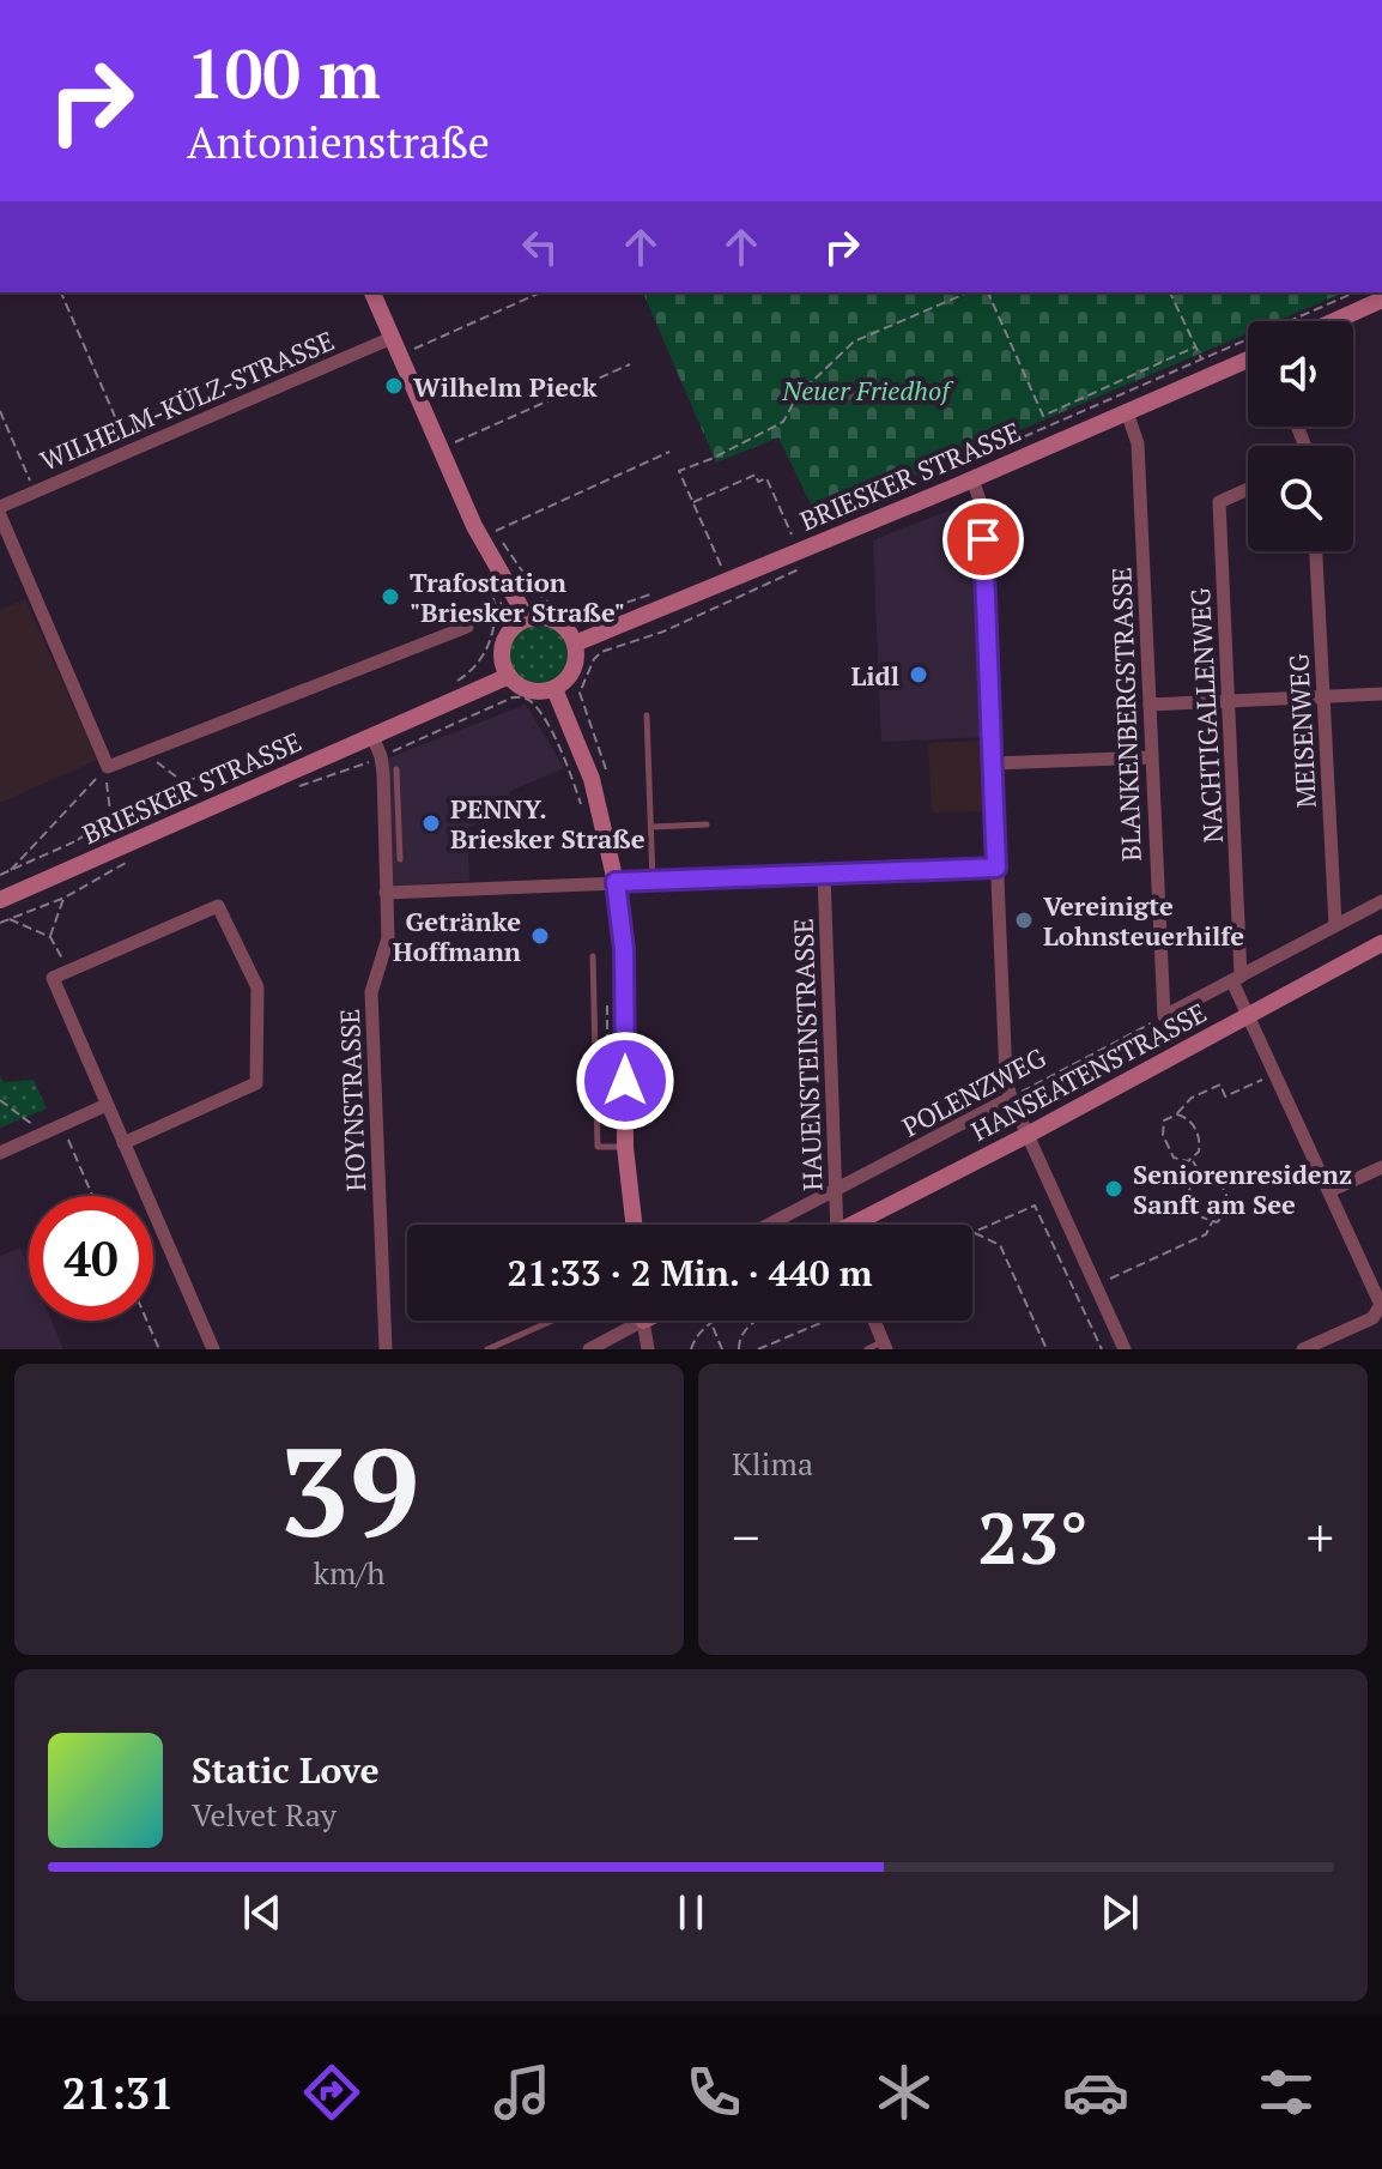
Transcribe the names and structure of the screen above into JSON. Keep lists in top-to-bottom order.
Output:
{
  "streets": {
    "main road": ["BRIESKER STRASSE", "HANSEATENSTRASSE"],
    "street": [
      "WILHELM-KÜLZ-STRASSE",
      "BLANKENBERGSTRASSE",
      "NACHTIGALLENWEG",
      "MEISENWEG",
      "HAUENSTEINSTRASSE",
      "POLENZWEG",
      "HOYNSTRASSE"
    ]
  },
  "crossings": [
    ["BRIESKER STRASSE", "BLANKENBERGSTRASSE"],
    ["BRIESKER STRASSE", "HOYNSTRASSE"],
    ["BLANKENBERGSTRASSE", "POLENZWEG"],
    ["HAUENSTEINSTRASSE", "POLENZWEG"]
  ],
  "parks": ["Neuer Friedhof"],
  "places": [
    "Wilhelm Pieck",
    "Trafostation \"Briesker Straße\"",
    "Lidl",
    "PENNY. Briesker Straße",
    "Vereinigte Lohnsteuerhilfe",
    "Getränke Hoffmann",
    "Seniorenresidenz Sanft am See"
  ],
  "page": {
    "turn": ["100 m", "Antonienstraße"],
    "limit": "40",
    "trip": "21:33 · 2 Min. · 440 m",
    "tile": [
      ["39", "km/h"],
      "Klima"
    ],
    "heat": ["−", "23°", "+"],
    "song": ["Static Love", "Velvet Ray"],
    "tabs": "21:31"
  }
}
